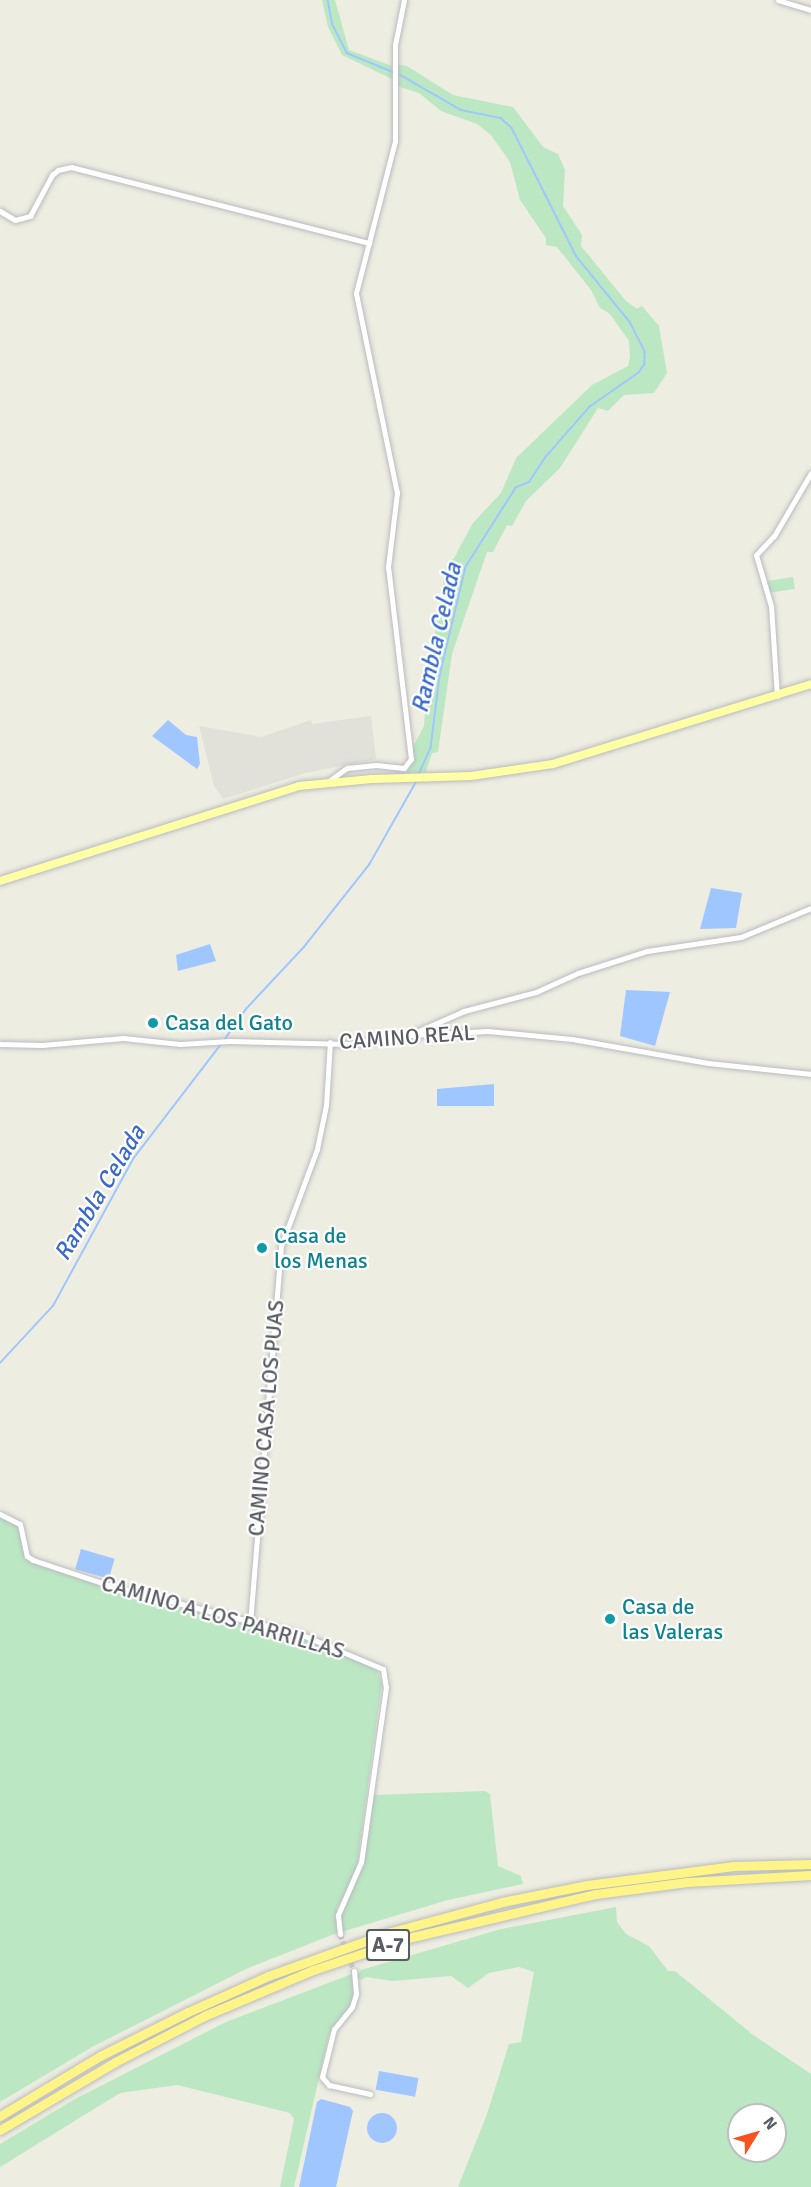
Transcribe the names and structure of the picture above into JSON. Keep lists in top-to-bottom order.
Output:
{
  "streets": {
    "highway": ["A-7"],
    "street": ["CAMINO REAL", "CAMINO CASA LOS PUAS", "CAMINO A LOS PARRILLAS"]
  },
  "crossings": [
    ["CAMINO REAL", "CAMINO CASA LOS PUAS"],
    ["CAMINO CASA LOS PUAS", "CAMINO A LOS PARRILLAS"]
  ],
  "water": ["Rambla Celada"],
  "places": ["Casa del Gato", "Casa de los Menas", "Casa de las Valeras"],
  "north": "top right"
}
